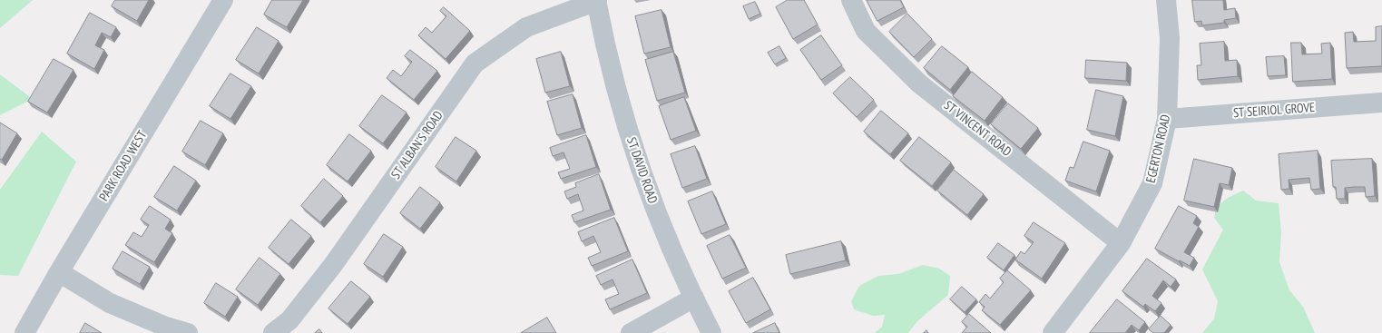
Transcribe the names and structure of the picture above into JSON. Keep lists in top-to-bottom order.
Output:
{
  "streets": {
    "street": [
      "ST SEIRIOL GROVE",
      "ST VINCENT ROAD",
      "ST ALBAN'S ROAD",
      "EGERTON ROAD",
      "PARK ROAD WEST",
      "ST DAVID ROAD"
    ]
  },
  "crossings": [
    ["ST SEIRIOL GROVE", "EGERTON ROAD"],
    ["ST VINCENT ROAD", "EGERTON ROAD"],
    ["ST ALBAN'S ROAD", "ST DAVID ROAD"]
  ]
}
